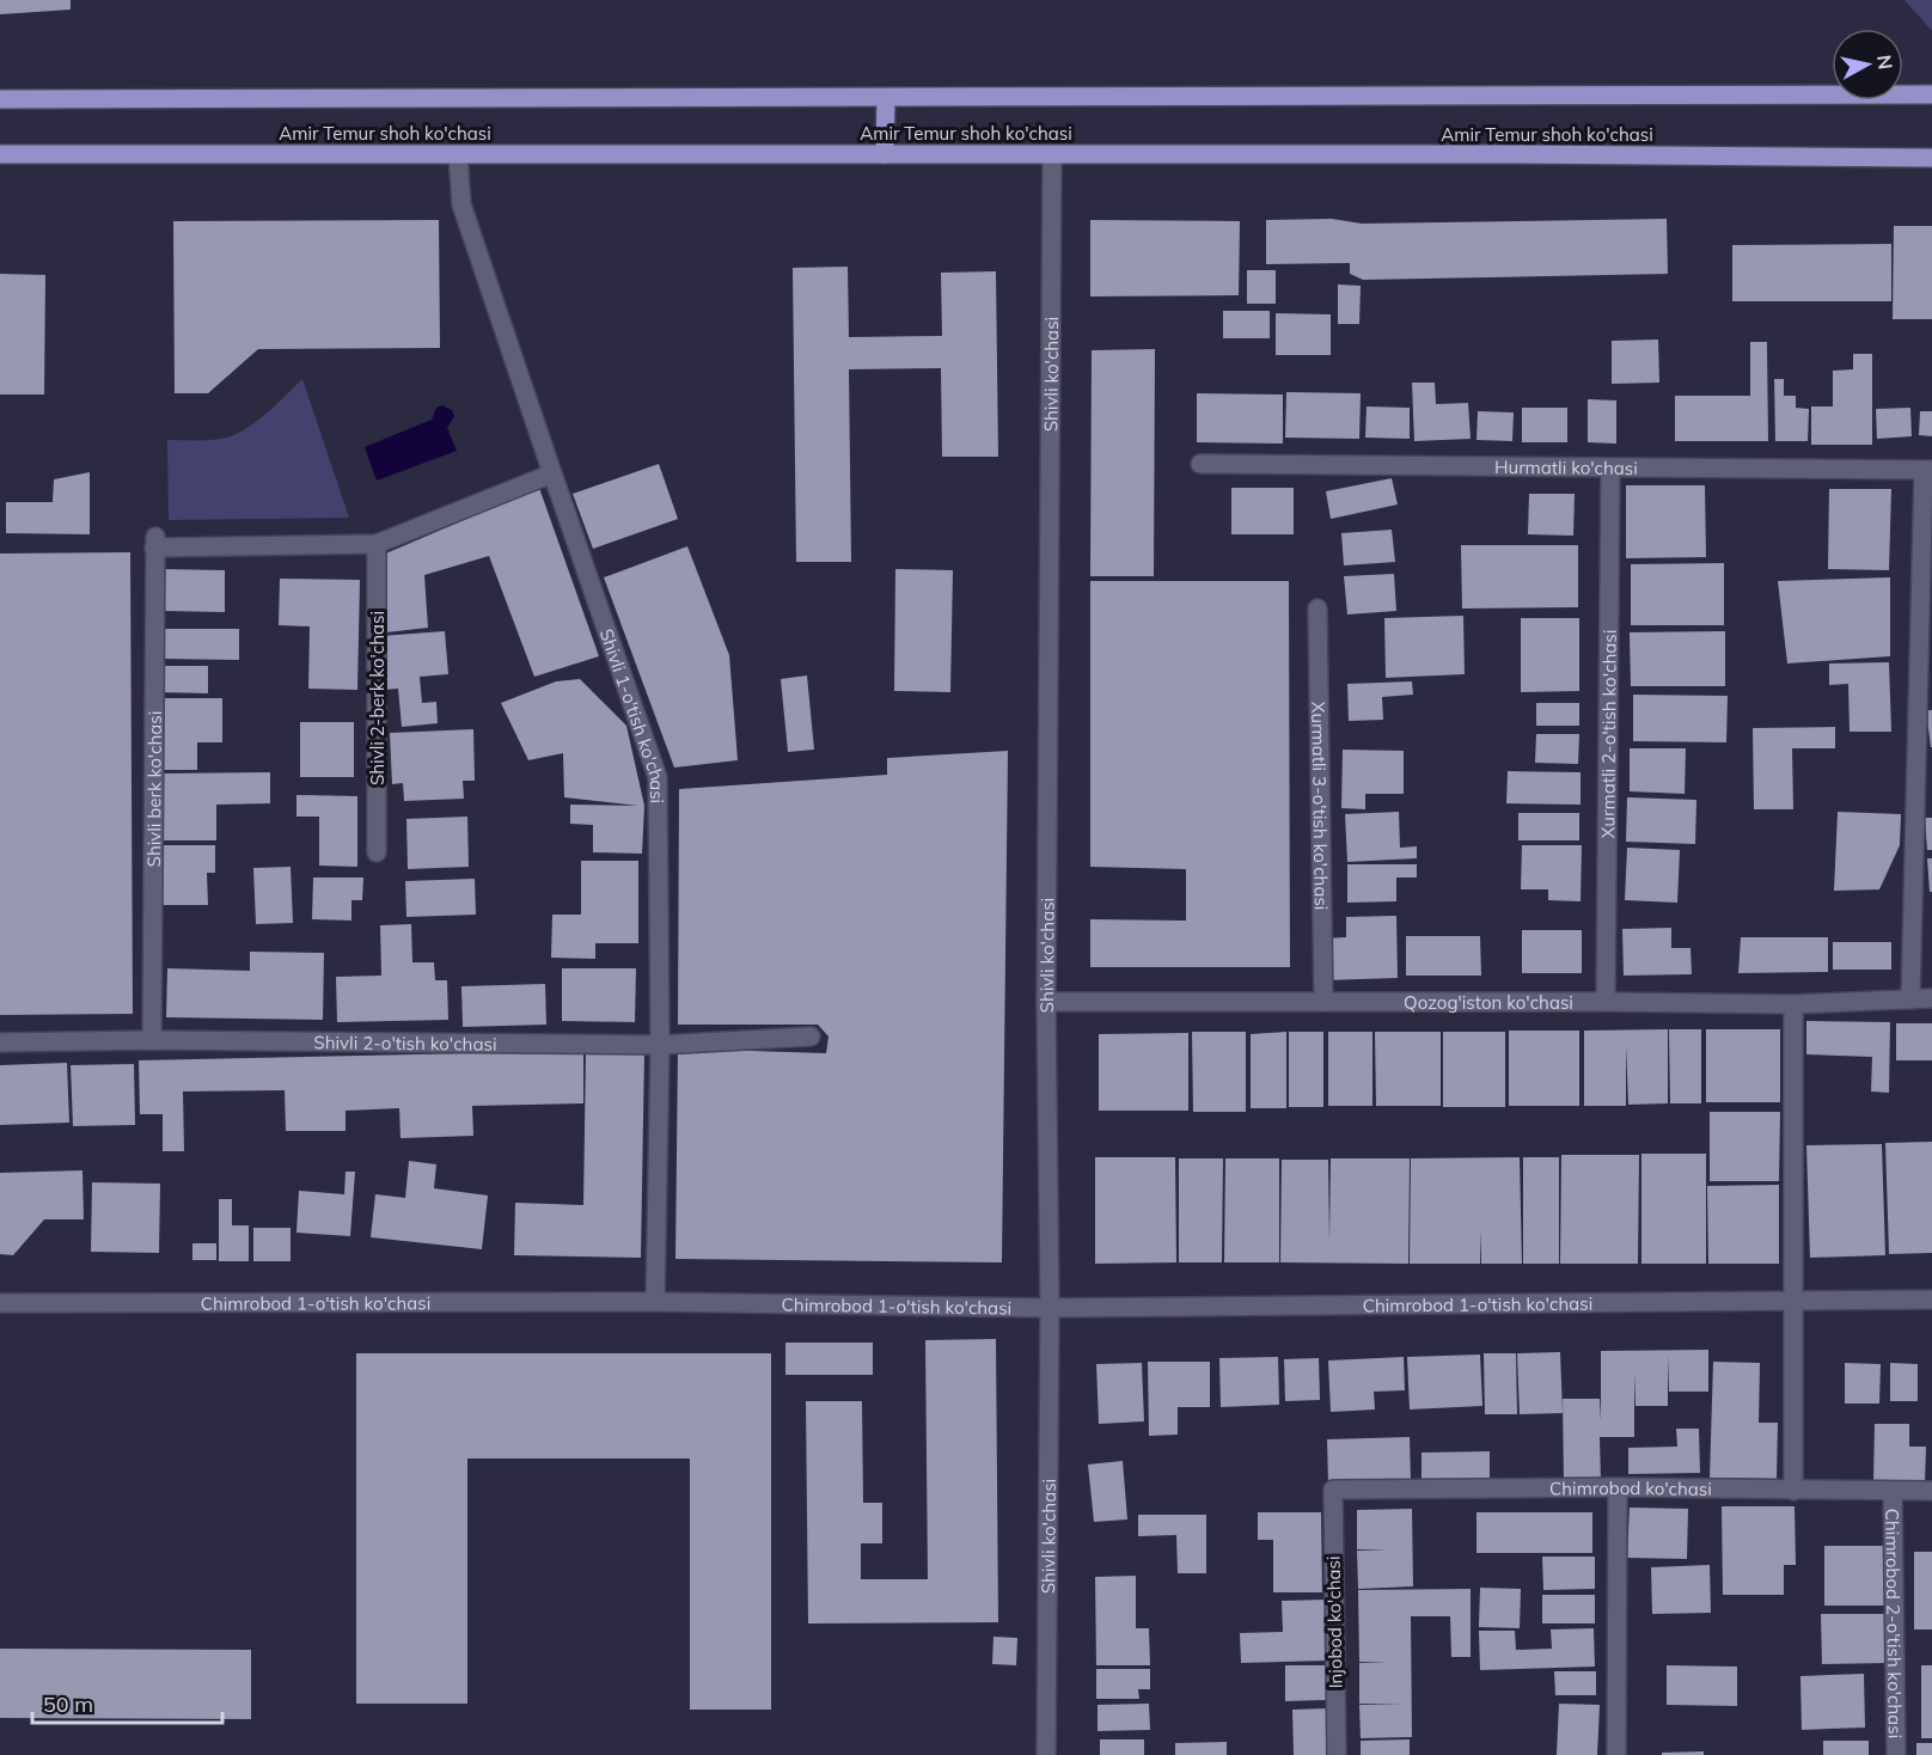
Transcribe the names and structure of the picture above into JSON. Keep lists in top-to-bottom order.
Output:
{
  "streets": {
    "main road": ["Amir Temur shoh ko'chasi"],
    "street": [
      "Shivli ko'chasi",
      "Hurmatli ko'chasi",
      "Shivli 2-berk ko'chasi",
      "Shivli 1-o'tish ko'chasi",
      "Xurmatli 2-o'tish ko'chasi",
      "Shivli berk ko'chasi",
      "Xurmatli 3-o'tish ko'chasi",
      "Qozog'iston ko'chasi",
      "Shivli 2-o'tish ko'chasi",
      "Chimrobod 1-o'tish ko'chasi",
      "Chimrobod ko'chasi",
      "Injobod ko'chasi",
      "Chimrobod 2-o'tish ko'chasi"
    ]
  },
  "crossings": [
    ["Amir Temur shoh ko'chasi", "Shivli ko'chasi"],
    ["Amir Temur shoh ko'chasi", "Shivli 1-o'tish ko'chasi"],
    ["Shivli ko'chasi", "Qozog'iston ko'chasi"],
    ["Shivli ko'chasi", "Chimrobod 1-o'tish ko'chasi"],
    ["Hurmatli ko'chasi", "Xurmatli 2-o'tish ko'chasi"],
    ["Shivli 2-berk ko'chasi", "Shivli berk ko'chasi"],
    ["Shivli 1-o'tish ko'chasi", "Shivli 2-o'tish ko'chasi"],
    ["Shivli 1-o'tish ko'chasi", "Chimrobod 1-o'tish ko'chasi"],
    ["Xurmatli 2-o'tish ko'chasi", "Qozog'iston ko'chasi"],
    ["Shivli berk ko'chasi", "Shivli 2-o'tish ko'chasi"],
    ["Xurmatli 3-o'tish ko'chasi", "Qozog'iston ko'chasi"],
    ["Chimrobod ko'chasi", "Injobod ko'chasi"],
    ["Chimrobod ko'chasi", "Chimrobod 2-o'tish ko'chasi"]
  ],
  "scale_bar": "50 m",
  "north": "right"
}
